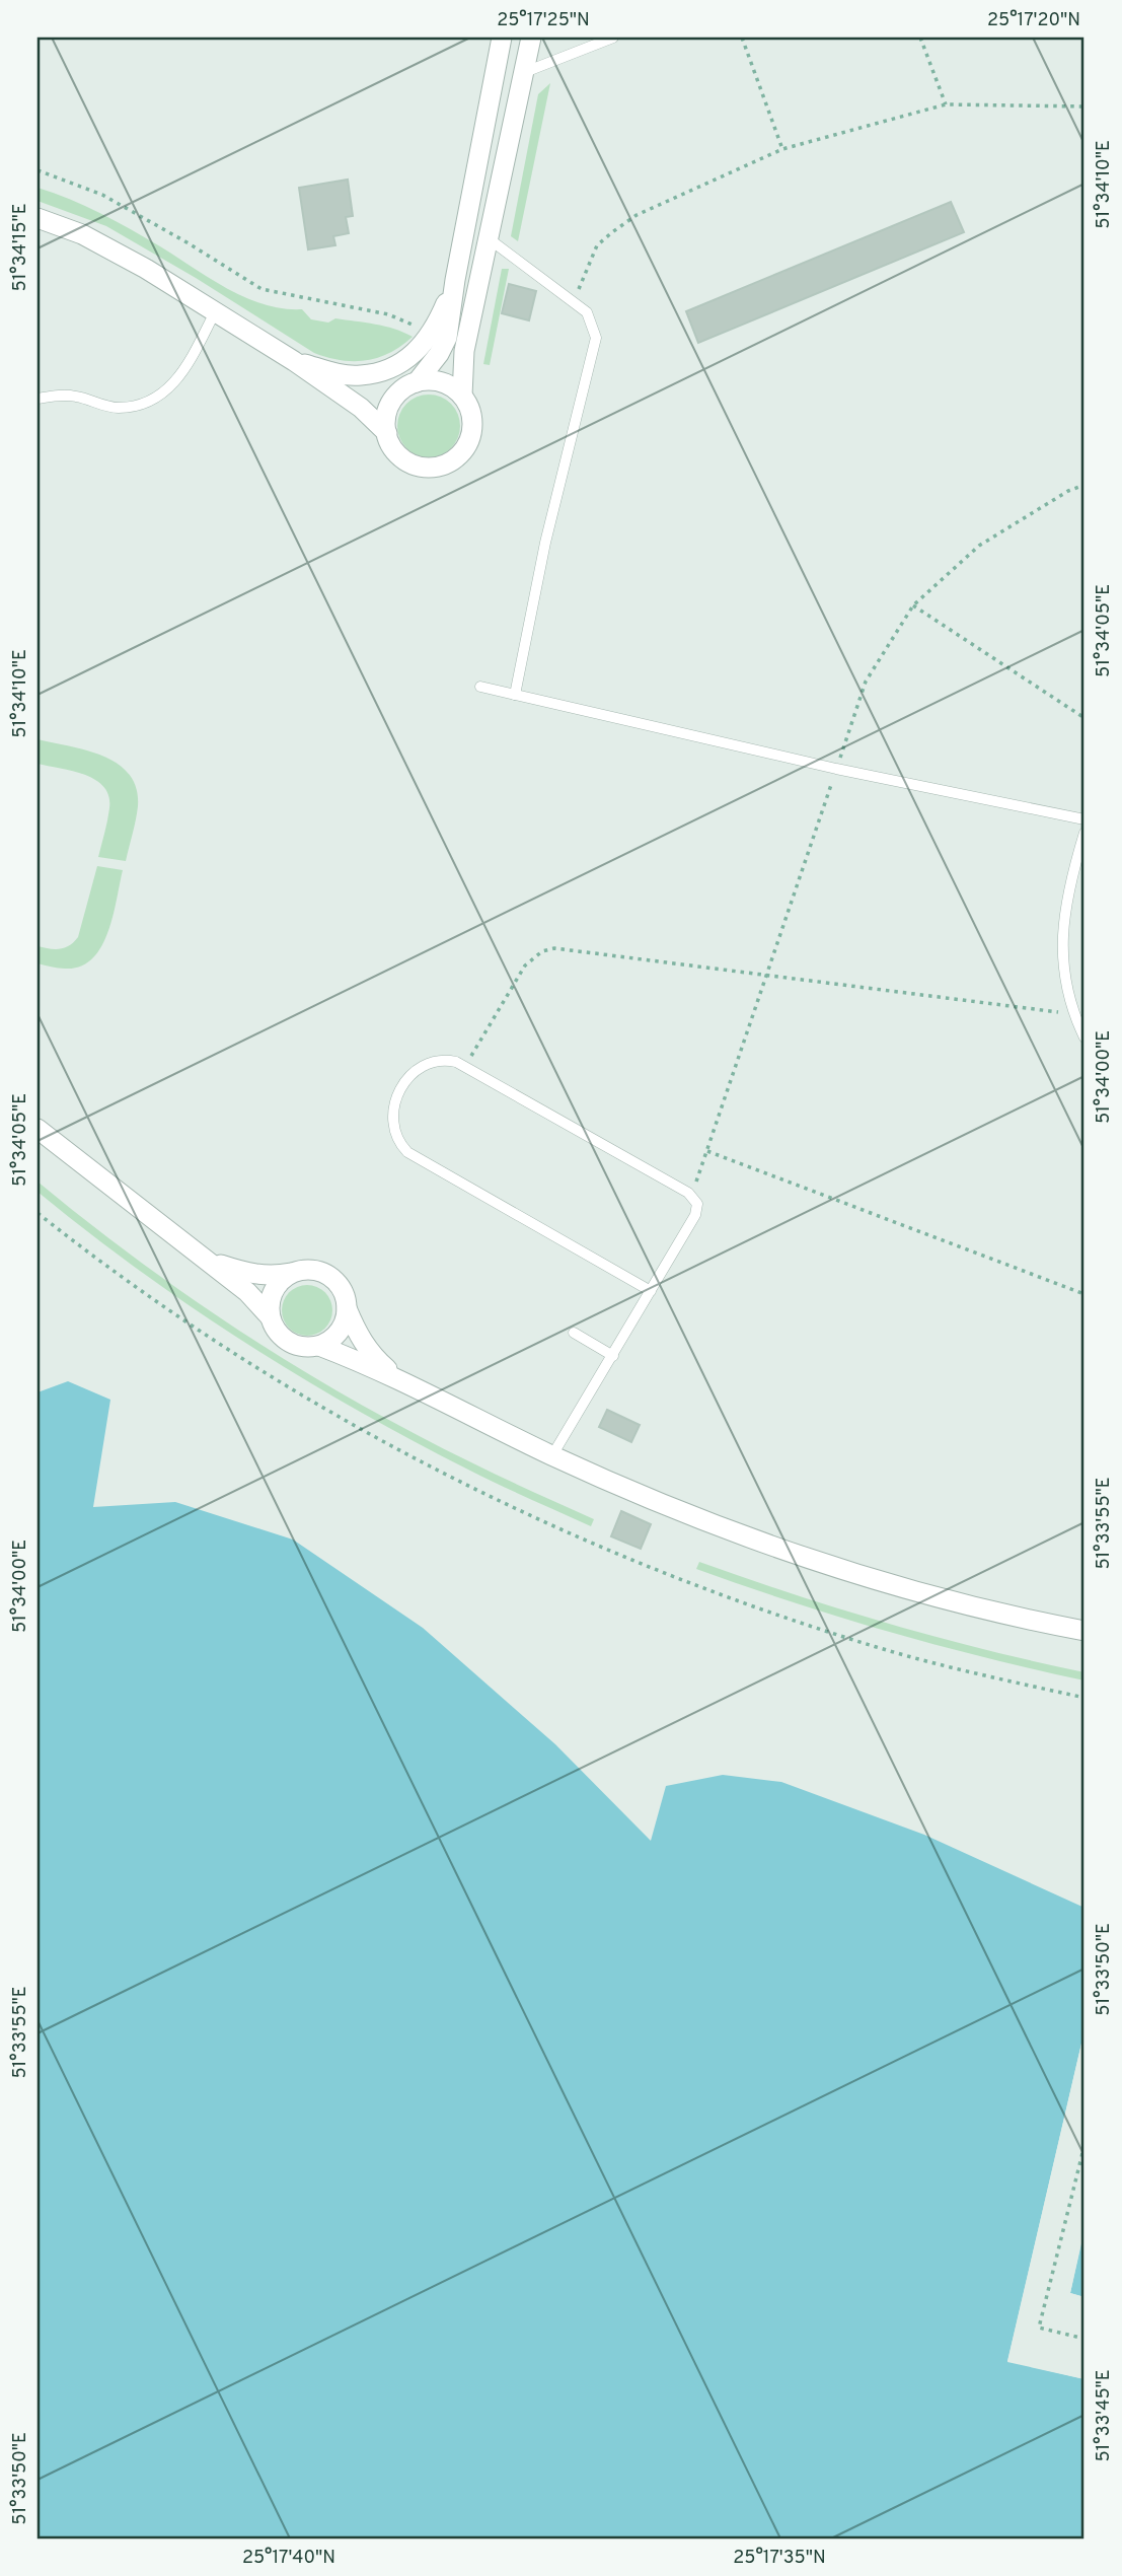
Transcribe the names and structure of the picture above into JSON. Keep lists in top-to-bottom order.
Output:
{
  "coordinates": [
    "25°17'25\"N",
    "25°17'20\"N",
    "51°34'10\"E",
    "51°34'15\"E",
    "51°34'05\"E",
    "51°34'00\"E",
    "51°33'55\"E",
    "51°33'50\"E",
    "51°33'45\"E",
    "25°17'40\"N",
    "25°17'35\"N"
  ]
}
